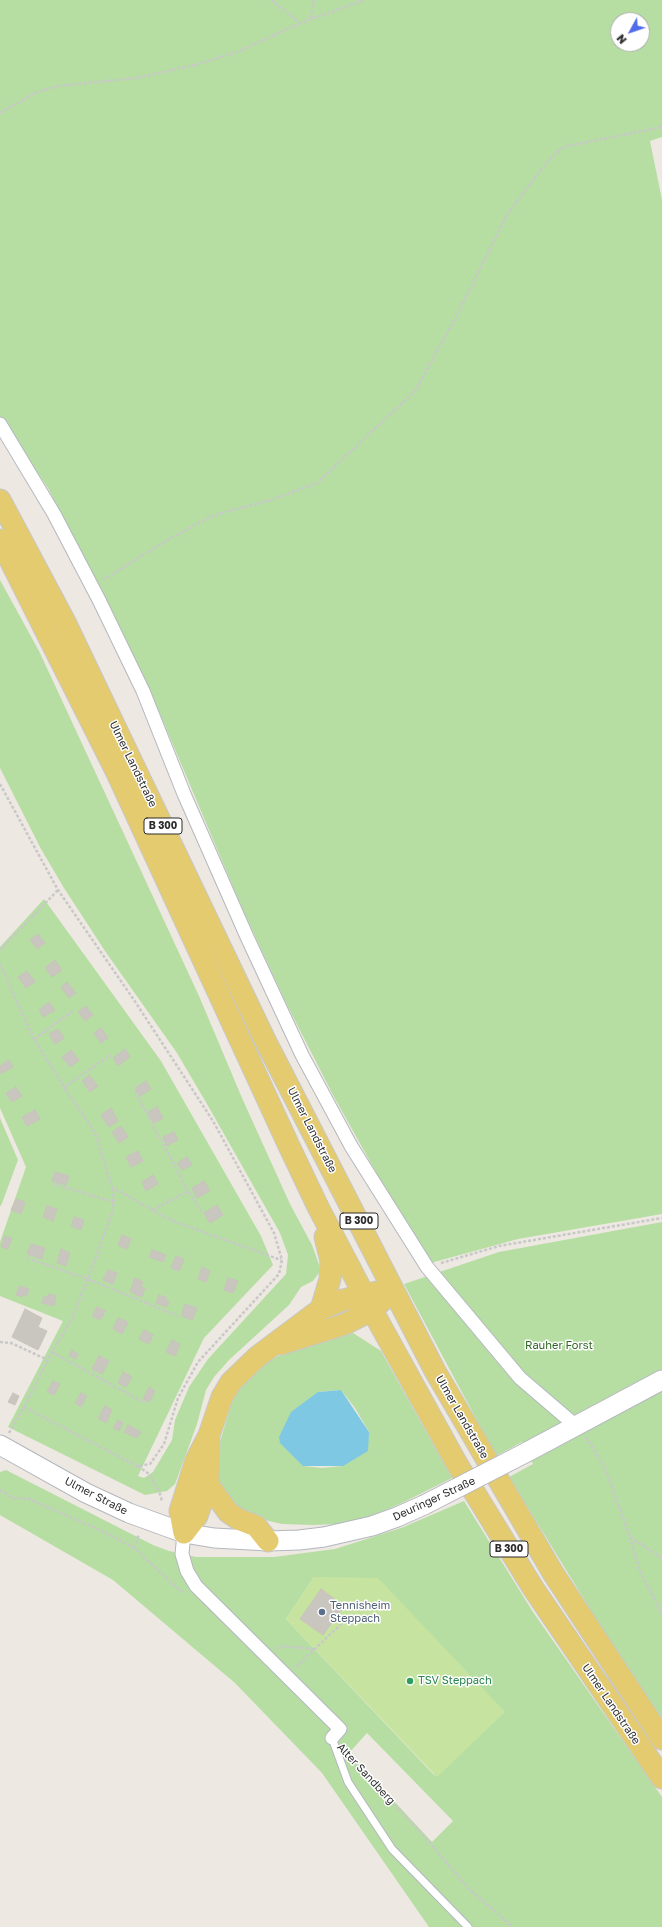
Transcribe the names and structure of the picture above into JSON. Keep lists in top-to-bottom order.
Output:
{
  "streets": {
    "main road": ["Ulmer Landstraße", "B 300"],
    "street": ["Ulmer Straße", "Deuringer Straße", "Alter Sandberg"]
  },
  "crossings": [
    ["Ulmer Straße", "Deuringer Straße"],
    ["Ulmer Straße", "Alter Sandberg"],
    ["Deuringer Straße", "Alter Sandberg"]
  ],
  "parks": ["Rauher Forst"],
  "places": ["Tennisheim Steppach", "TSV Steppach"],
  "north": "bottom left"
}
